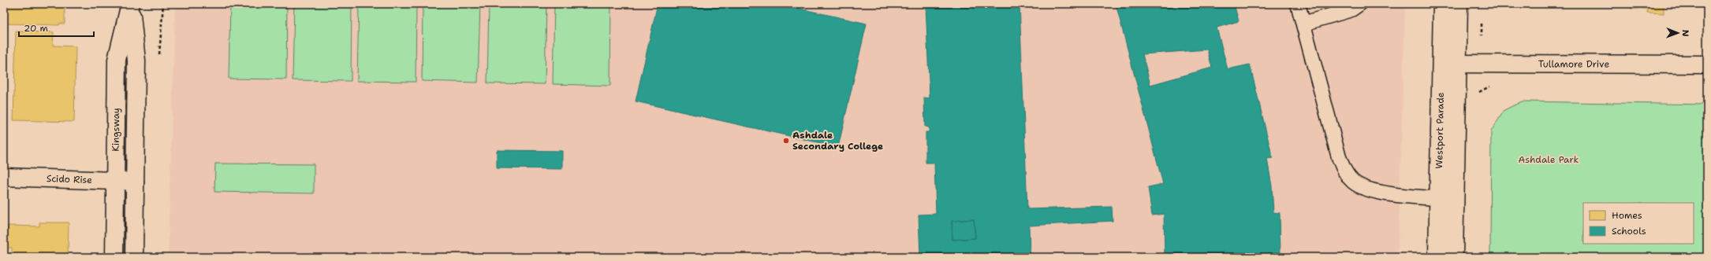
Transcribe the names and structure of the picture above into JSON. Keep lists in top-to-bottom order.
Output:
{
  "streets": {
    "street": [
      "Tullamore Drive",
      "Kingsway",
      "Westport Parade",
      "Scido Rise"
    ]
  },
  "crossings": [
    ["Tullamore Drive", "Westport Parade"],
    ["Kingsway", "Scido Rise"]
  ],
  "parks": ["Ashdale Park"],
  "places": ["Ashdale Secondary College"],
  "legend": ["Homes", "Schools"],
  "scale_bar": "20 m",
  "north": "right"
}
